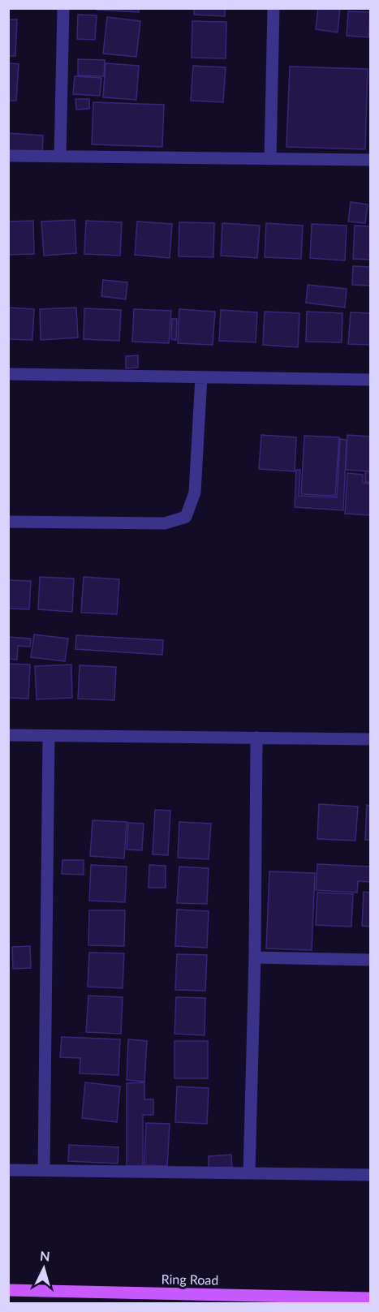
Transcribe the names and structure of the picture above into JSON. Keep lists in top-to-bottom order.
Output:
{
  "streets": {
    "main road": ["Ring Road"]
  },
  "north": "top"
}
